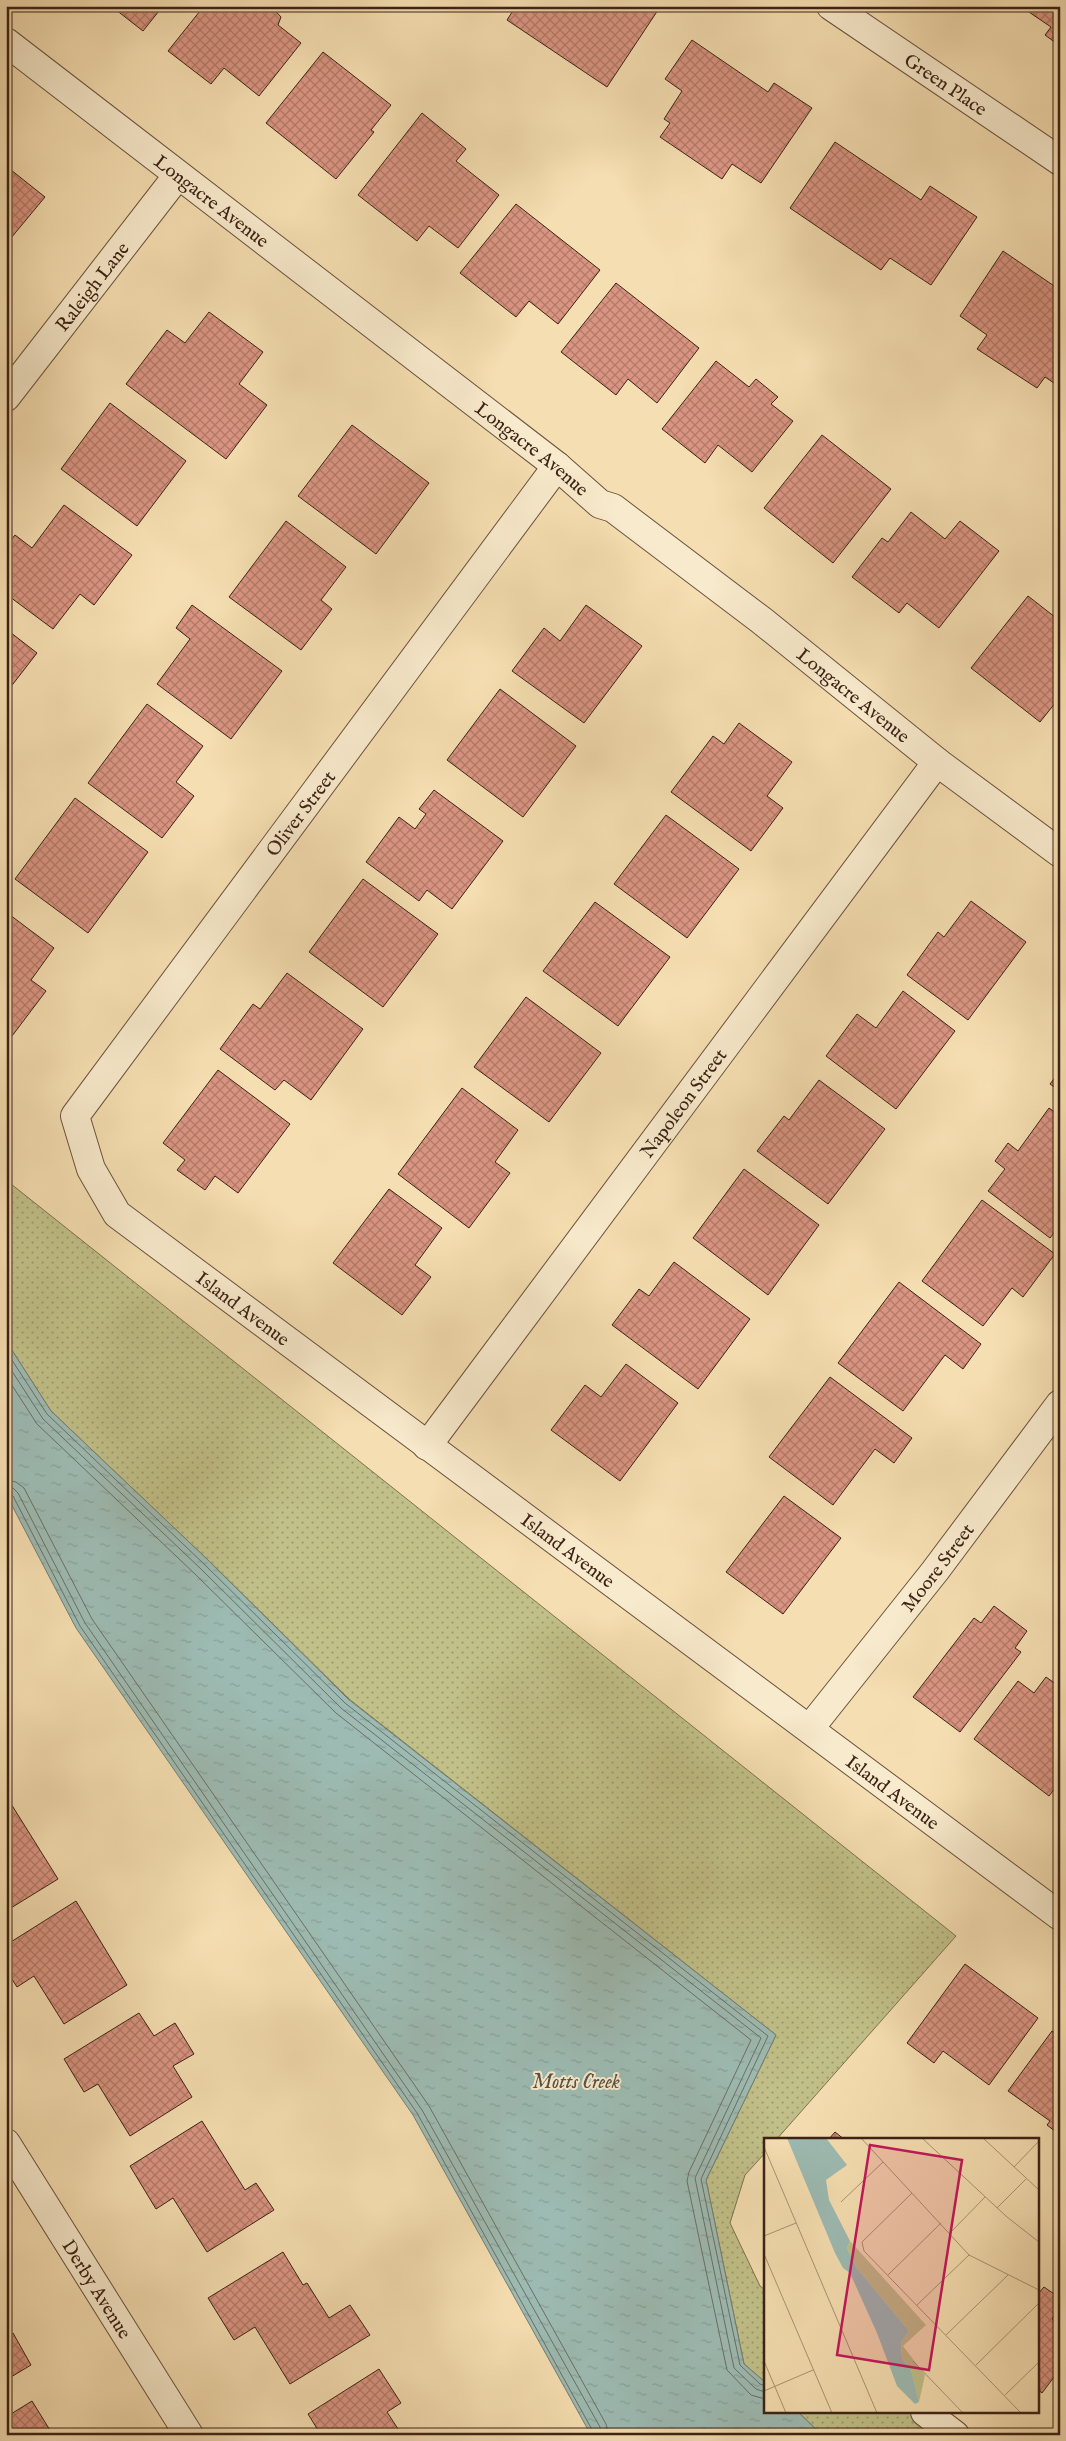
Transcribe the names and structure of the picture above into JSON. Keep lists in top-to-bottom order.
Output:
{
  "streets": {
    "street": [
      "Green Place",
      "Longacre Avenue",
      "Raleigh Lane",
      "Oliver Street",
      "Napoleon Street",
      "Island Avenue",
      "Moore Street",
      "Derby Avenue"
    ]
  },
  "crossings": [
    ["Longacre Avenue", "Raleigh Lane"],
    ["Longacre Avenue", "Oliver Street"],
    ["Longacre Avenue", "Napoleon Street"],
    ["Oliver Street", "Island Avenue"],
    ["Napoleon Street", "Island Avenue"],
    ["Island Avenue", "Moore Street"]
  ],
  "water": ["Motts Creek"]
}
